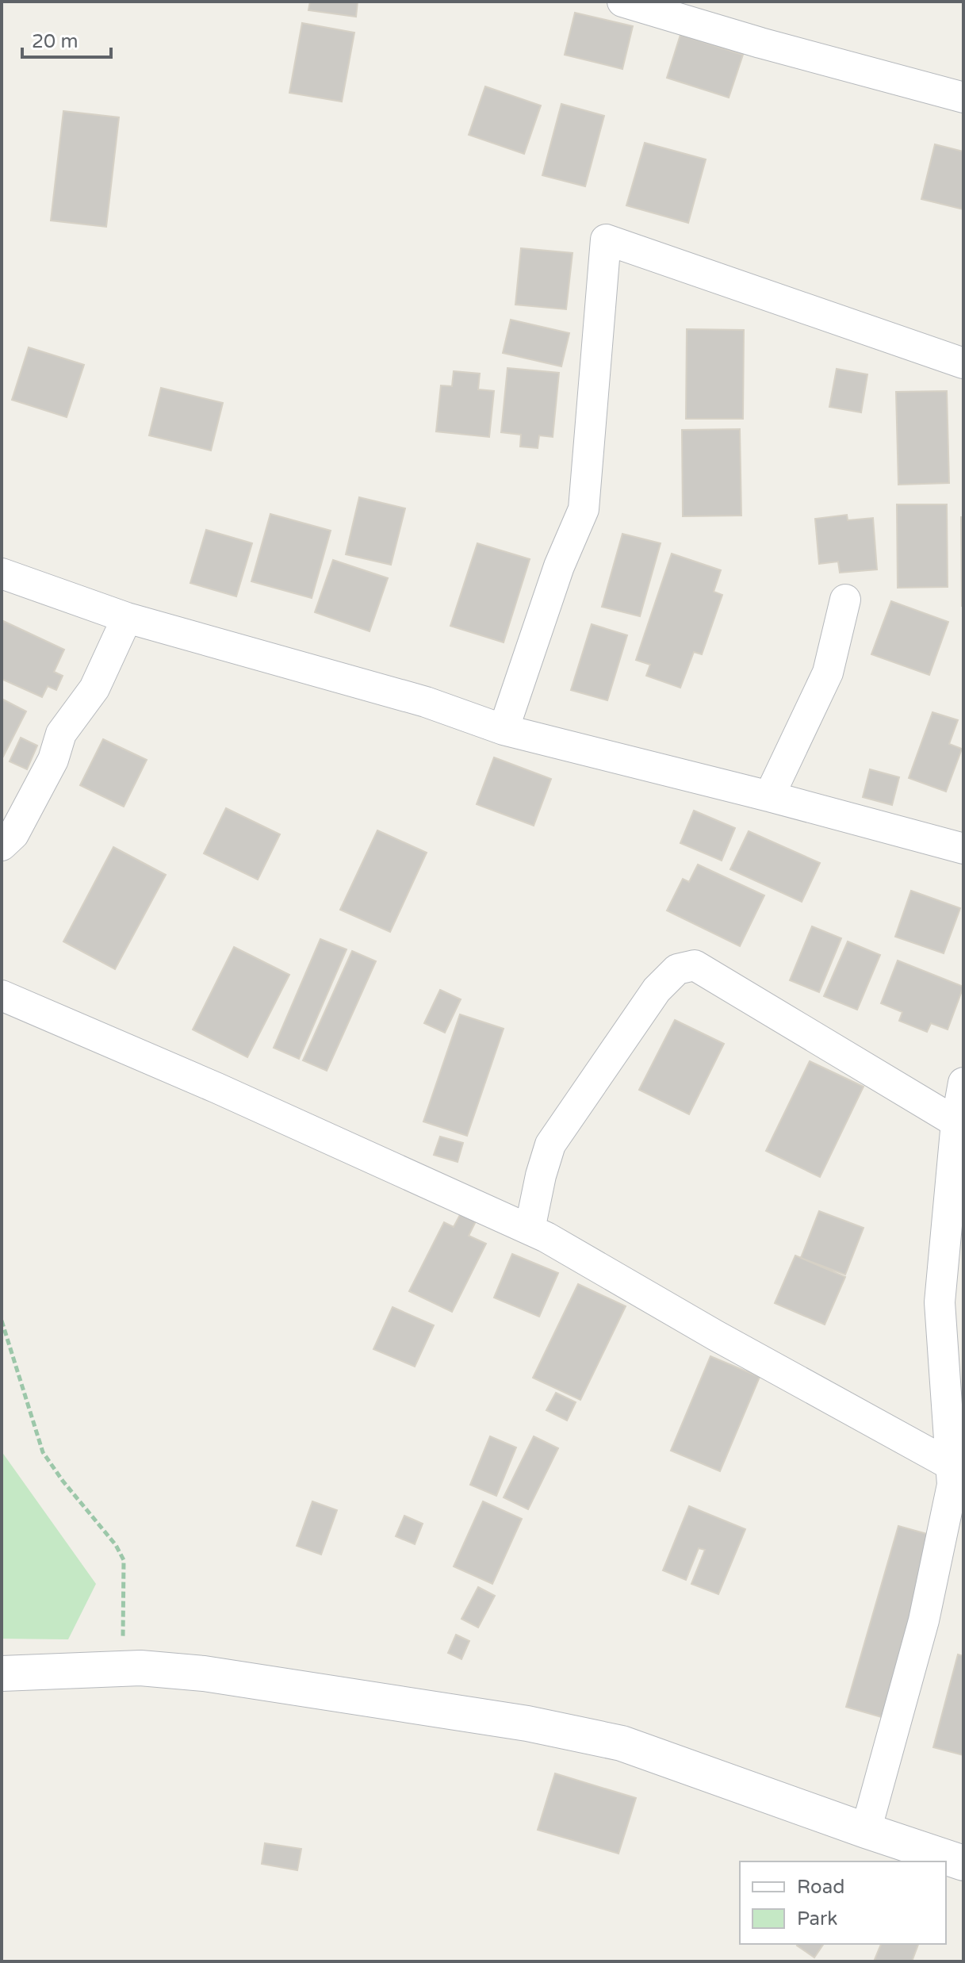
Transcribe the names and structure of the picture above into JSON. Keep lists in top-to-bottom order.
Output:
{
  "legend": ["Road", "Park"],
  "scale_bar": "20 m"
}
